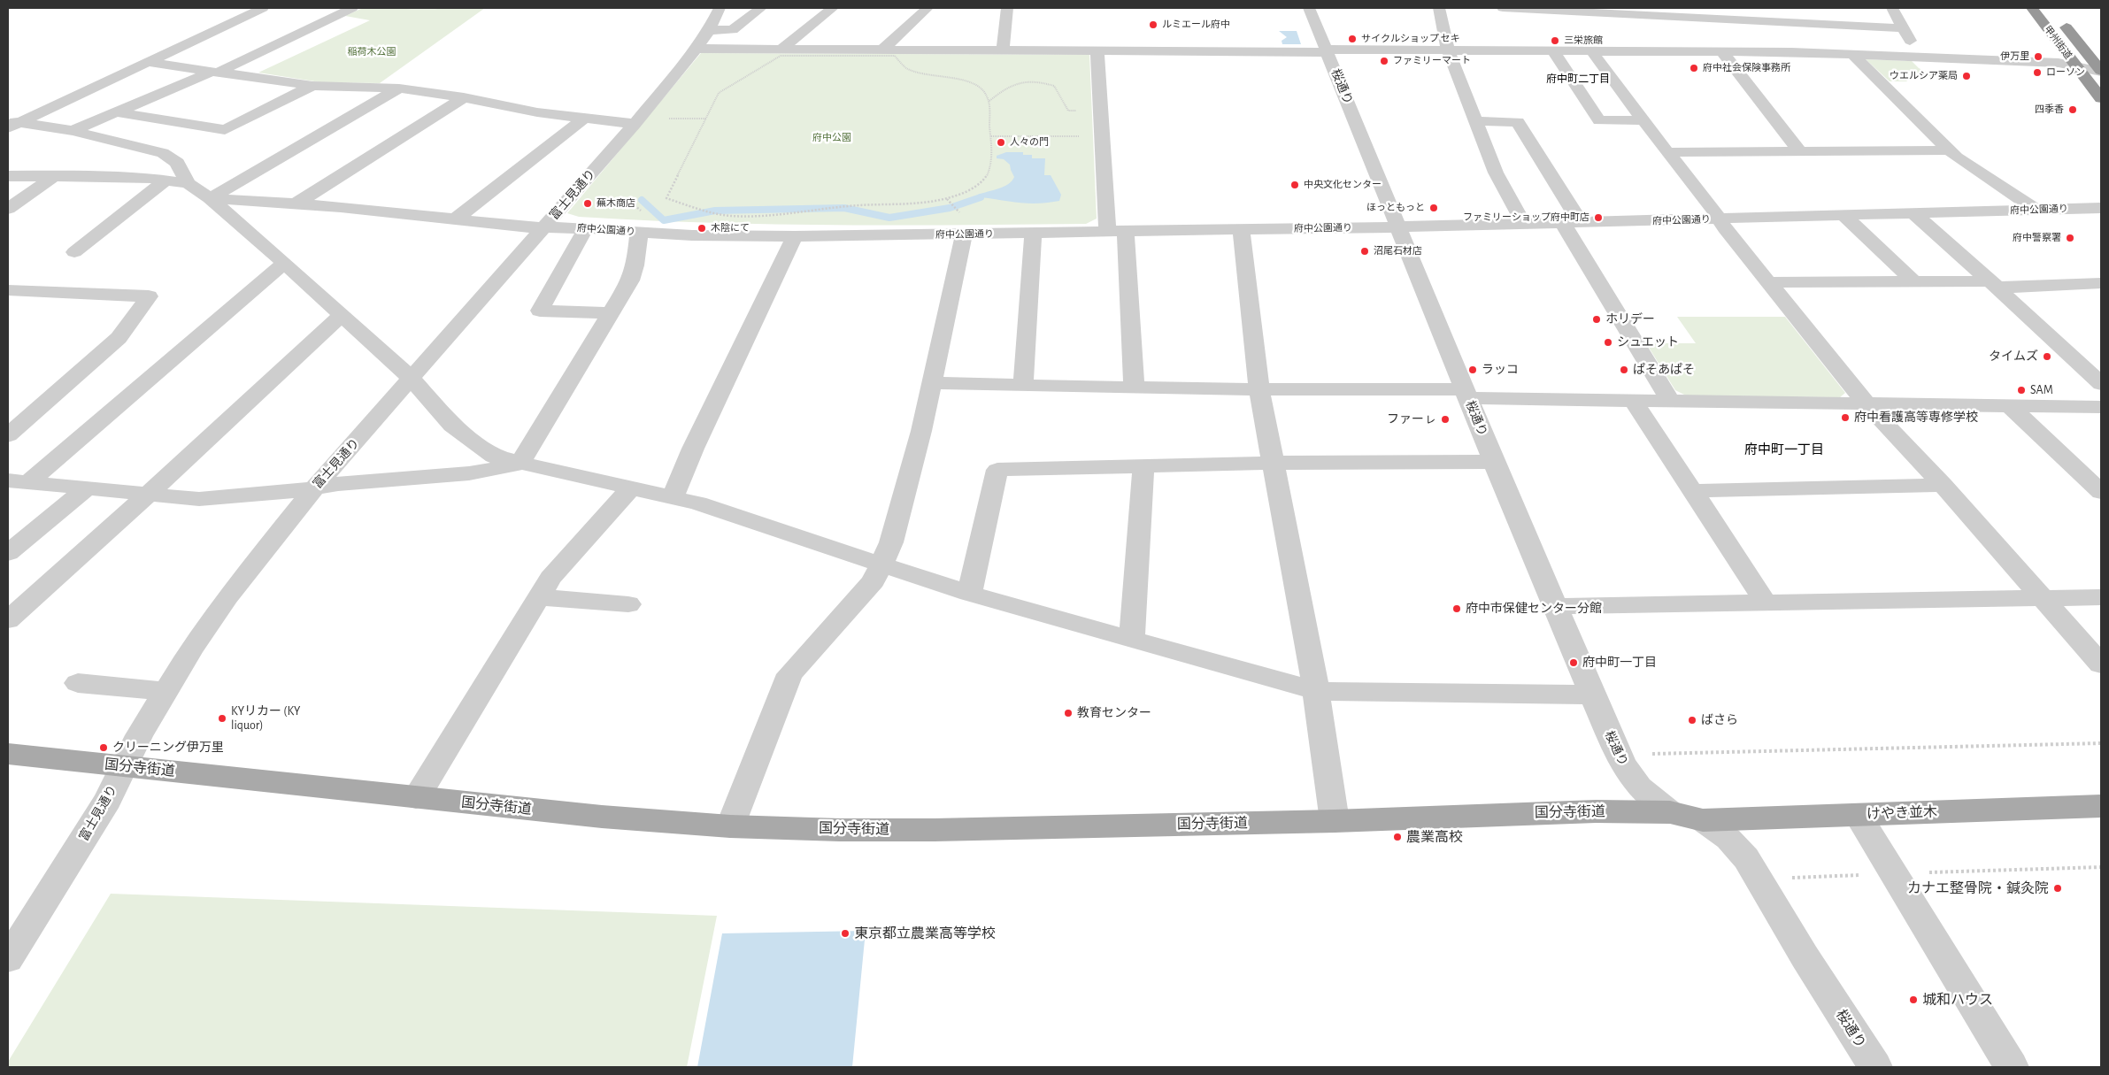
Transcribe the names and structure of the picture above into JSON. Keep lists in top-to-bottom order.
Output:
{
  "streets": {
    "highway": ["甲州街道"],
    "main road": ["国分寺街道", "けやき並木"],
    "street": ["桜通り", "富士見通り", "府中公園通り"]
  },
  "crossings": [
    ["桜通り", "府中公園通り"],
    ["桜通り", "国分寺街道"],
    ["桜通り", "けやき並木"],
    ["富士見通り", "府中公園通り"],
    ["富士見通り", "国分寺街道"],
    ["国分寺街道", "けやき並木"]
  ],
  "districts": ["府中町二丁目", "府中町一丁目"],
  "parks": ["稲荷木公園", "府中公園"],
  "places": [
    "ルミエール府中",
    "サイクルショップ セキ",
    "三栄旅館",
    "伊万里",
    "ファミリーマート",
    "府中社会保険事務所",
    "ローソン",
    "ウエルシア薬局",
    "四季香",
    "人々の門",
    "中央文化センター",
    "蕪木商店",
    "ほっともっと",
    "ファミリーショップ府中町店",
    "木陰にて",
    "府中警察署",
    "沼尾石材店",
    "ホリデー",
    "シュエット",
    "タイムズ",
    "ラッコ",
    "ぱそあぱそ",
    "SAM",
    "府中看護高等専修学校",
    "ファーㇾ",
    "府中市保健センター分館",
    "府中町一丁目",
    "教育センター",
    "KYリカー (KY liquor)",
    "ばさら",
    "クリーニング伊万里",
    "農業高校",
    "カナエ整骨院・鍼灸院",
    "東京都立農業高等学校",
    "城和ハウス"
  ]
}
